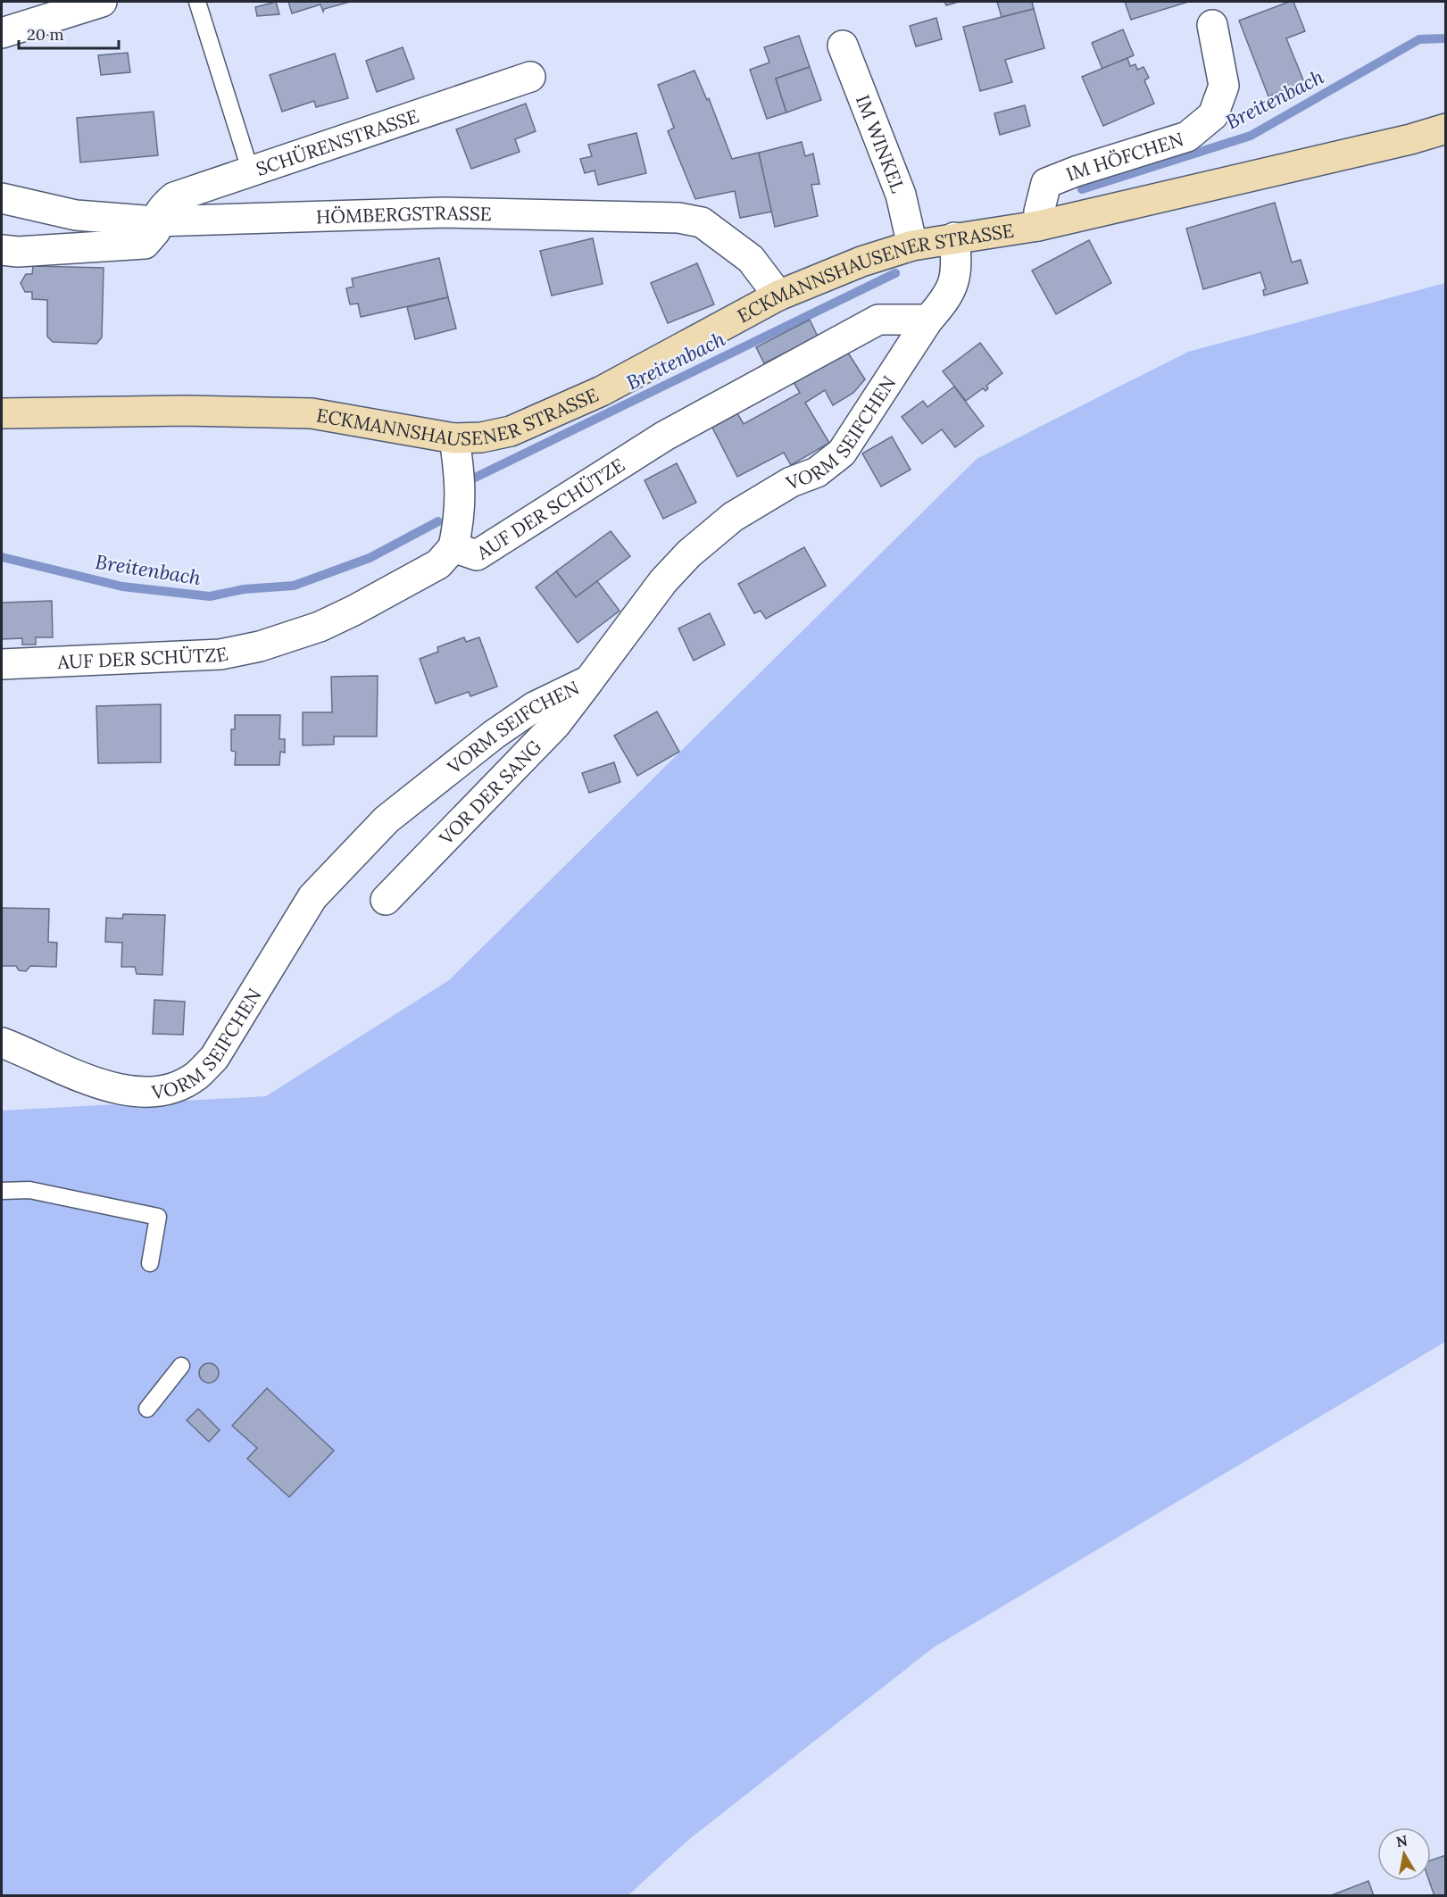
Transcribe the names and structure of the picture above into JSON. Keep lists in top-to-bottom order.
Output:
{
  "streets": {
    "main road": ["ECKMANNSHAUSENER STRASSE"],
    "street": [
      "SCHÜRENSTRASSE",
      "IM WINKEL",
      "IM HÖFCHEN",
      "HÖMBERGSTRASSE",
      "VORM SEIFCHEN",
      "AUF DER SCHÜTZE",
      "VOR DER SANG"
    ]
  },
  "crossings": [
    ["SCHÜRENSTRASSE", "HÖMBERGSTRASSE"],
    ["IM WINKEL", "ECKMANNSHAUSENER STRASSE"],
    ["IM HÖFCHEN", "ECKMANNSHAUSENER STRASSE"],
    ["HÖMBERGSTRASSE", "ECKMANNSHAUSENER STRASSE"],
    ["ECKMANNSHAUSENER STRASSE", "VORM SEIFCHEN"],
    ["VORM SEIFCHEN", "AUF DER SCHÜTZE"],
    ["VORM SEIFCHEN", "VOR DER SANG"]
  ],
  "water": ["Breitenbach"],
  "scale_bar": "20 m",
  "north": "top"
}
